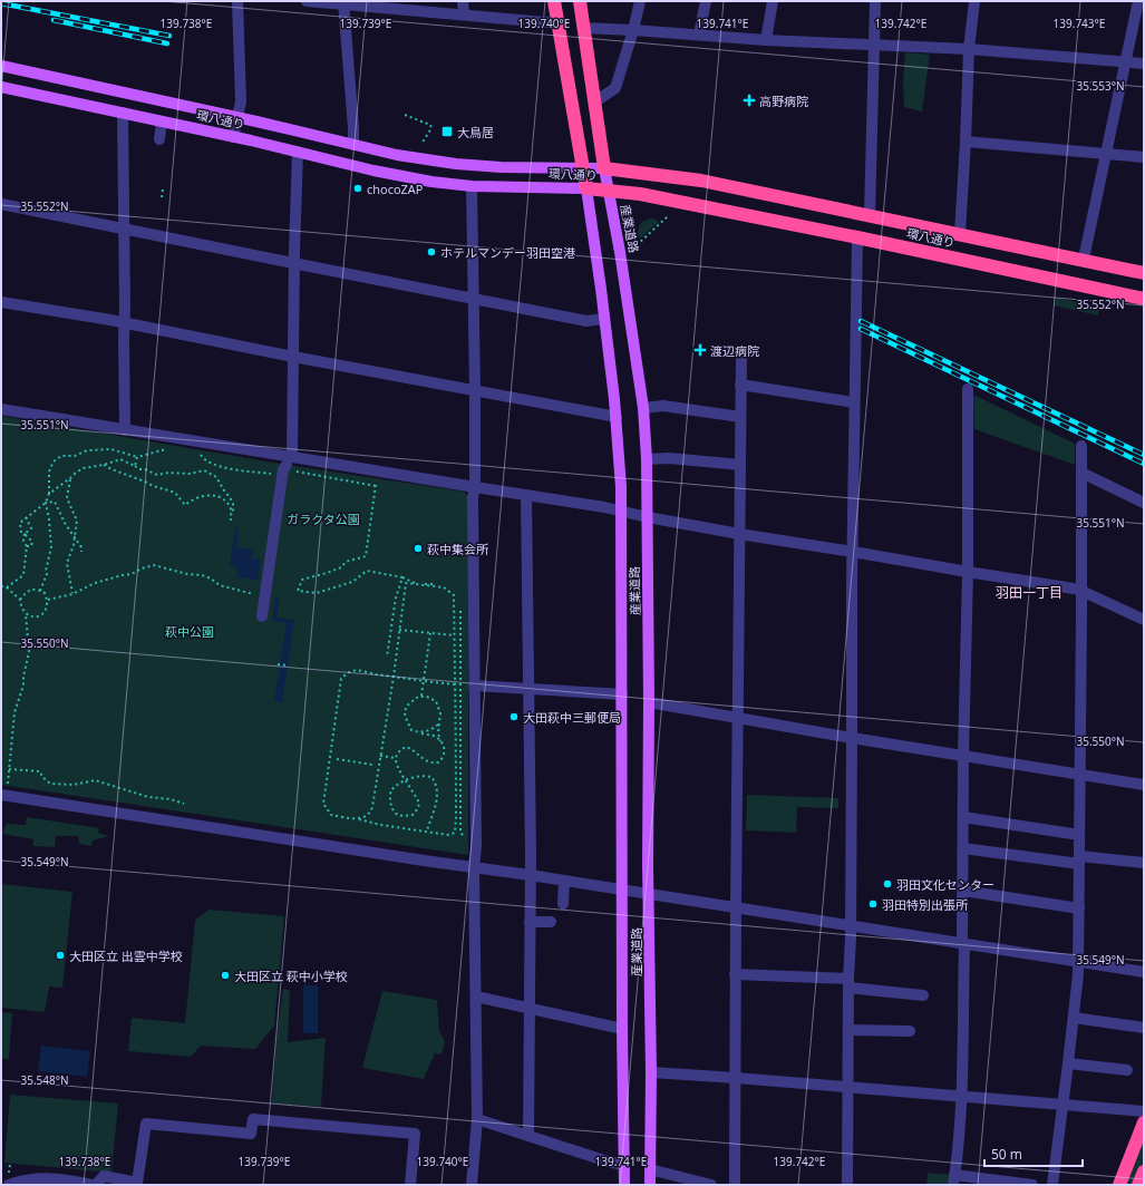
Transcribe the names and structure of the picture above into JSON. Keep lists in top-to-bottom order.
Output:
{
  "streets": {
    "highway": ["環八通り", "産業道路"]
  },
  "crossings": [
    ["環八通り", "産業道路"]
  ],
  "districts": ["羽田一丁目"],
  "parks": ["ガラクタ公園", "萩中公園"],
  "places": {
    "health": ["高野病院", "渡辺病院"],
    "transit": ["大鳥居"],
    "other": [
      "chocoZAP",
      "ホテルマンデー羽田空港",
      "萩中集会所",
      "大田萩中三郵便局",
      "羽田文化センター",
      "羽田特別出張所",
      "大田区立 出雲中学校",
      "大田区立 萩中小学校"
    ]
  },
  "scale_bar": "50 m",
  "coordinates": [
    "139.738°E",
    "139.739°E",
    "139.740°E",
    "139.741°E",
    "139.742°E",
    "139.743°E",
    "35.553°N",
    "35.552°N",
    "35.551°N",
    "35.550°N",
    "35.549°N",
    "35.548°N"
  ]
}
